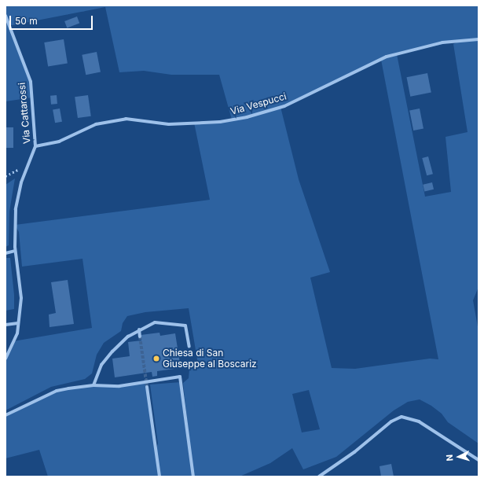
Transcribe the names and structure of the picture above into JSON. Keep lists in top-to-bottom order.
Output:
{
  "streets": {
    "street": ["Via Vespucci", "Via Cattarossi"]
  },
  "crossings": [
    ["Via Vespucci", "Via Cattarossi"]
  ],
  "places": ["Chiesa di San Giuseppe al Boscariz"],
  "scale_bar": "50 m",
  "north": "left"
}
